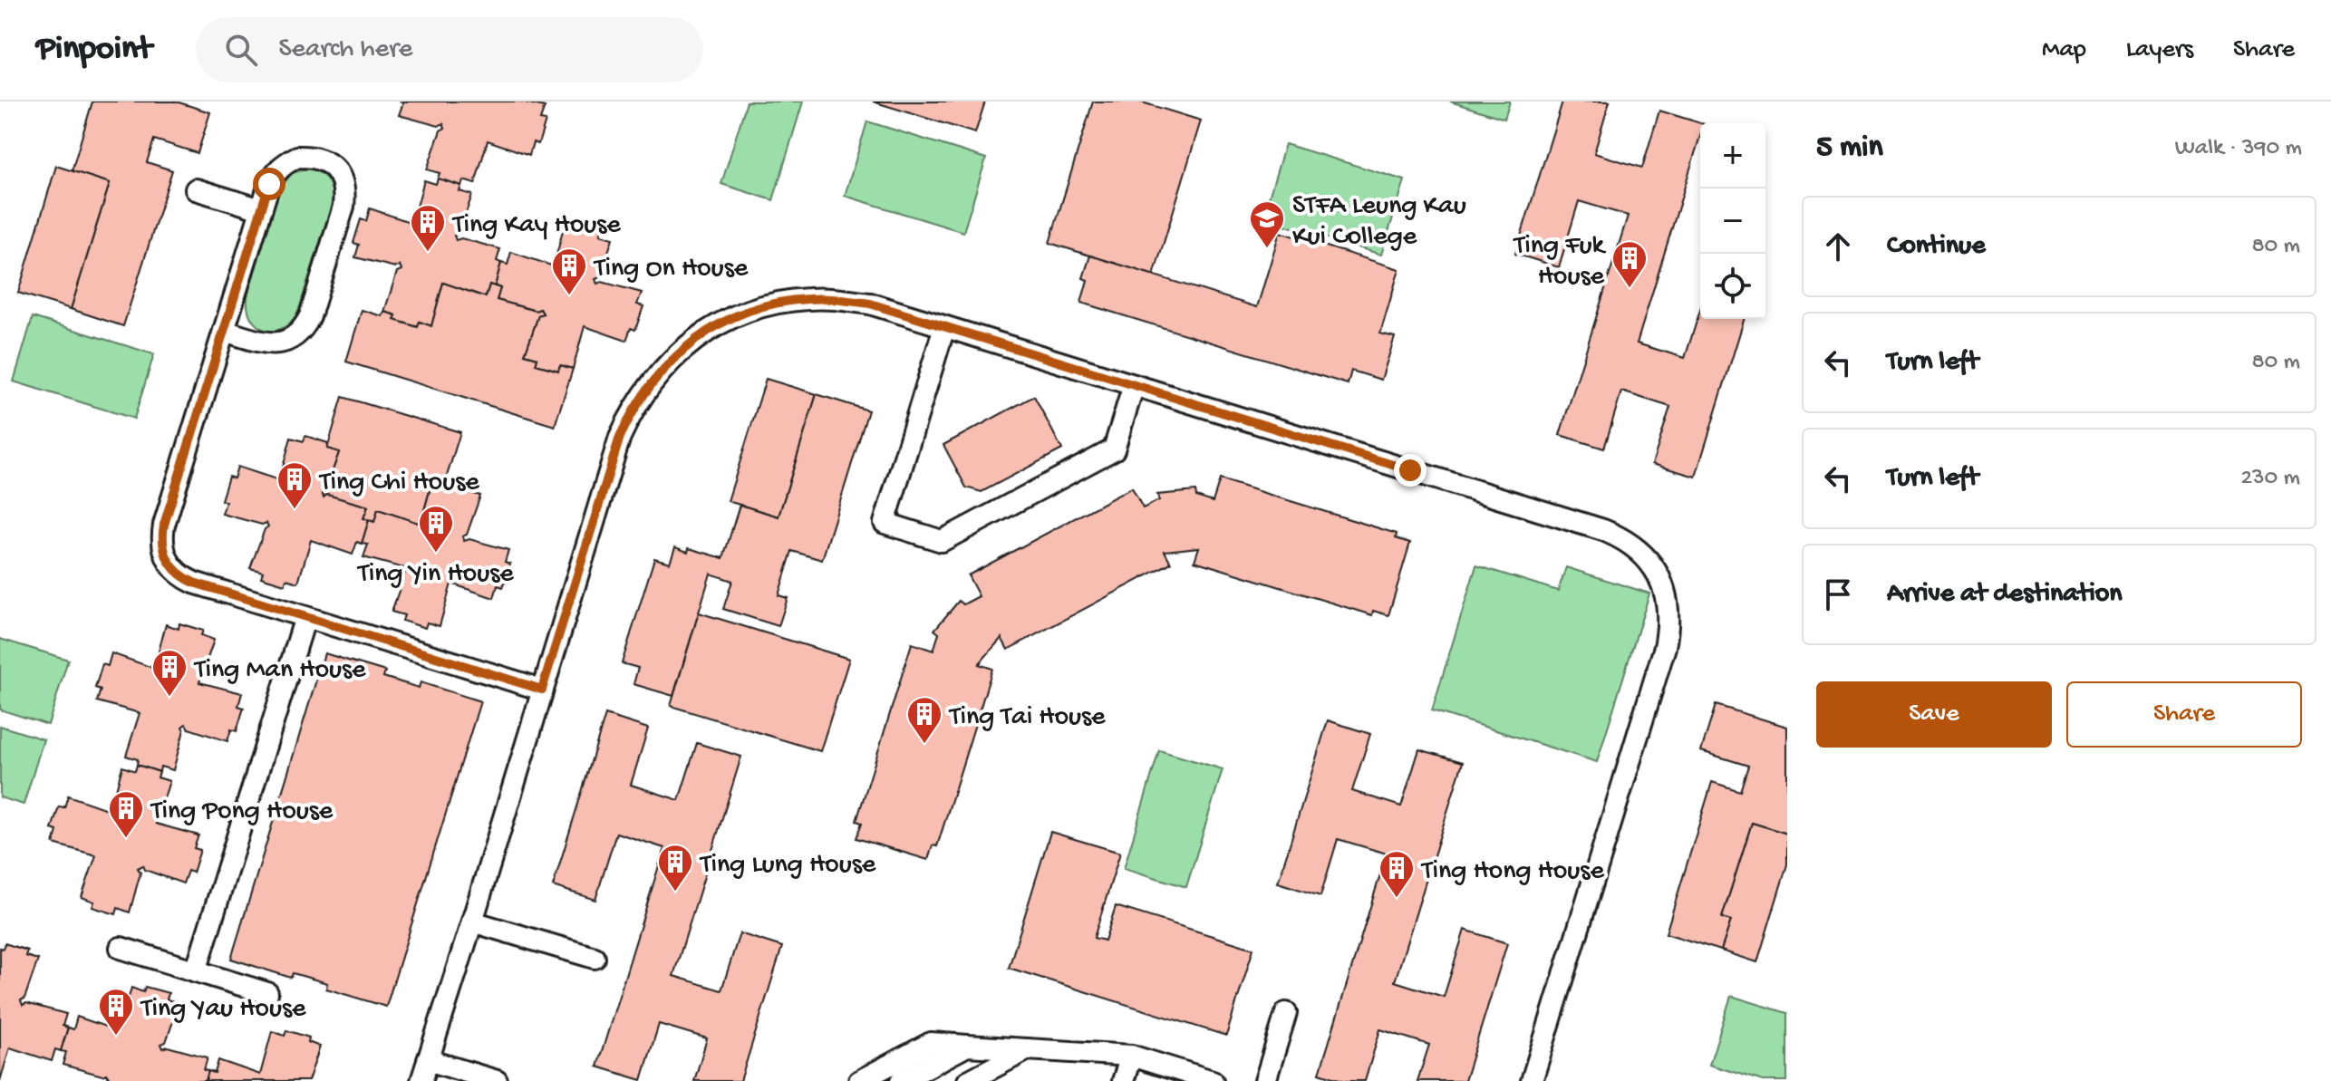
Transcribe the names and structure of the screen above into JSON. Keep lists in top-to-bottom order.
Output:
{
  "places": {
    "school or university": ["STFA Leung Kau Kui College"],
    "building": [
      "Ting Kay House",
      "Ting Fuk House",
      "Ting On House",
      "Ting Chi House",
      "Ting Yin House",
      "Ting Man House",
      "Ting Tai House",
      "Ting Pong House",
      "Ting Lung House",
      "Ting Hong House",
      "Ting Yau House"
    ]
  },
  "page": {
    "header": "Pinpoint",
    "search": "Search here",
    "nav": ["Map", "Layers", "Share"],
    "heading": ["5 min", "Walk · 390 m"],
    "map_buttons": ["+", "−"],
    "list": [
      ["Continue", "80 m"],
      ["Turn left", "80 m"],
      ["Turn left", "230 m"],
      "Arrive at destination"
    ],
    "buttons": ["Save", "Share"]
  }
}
